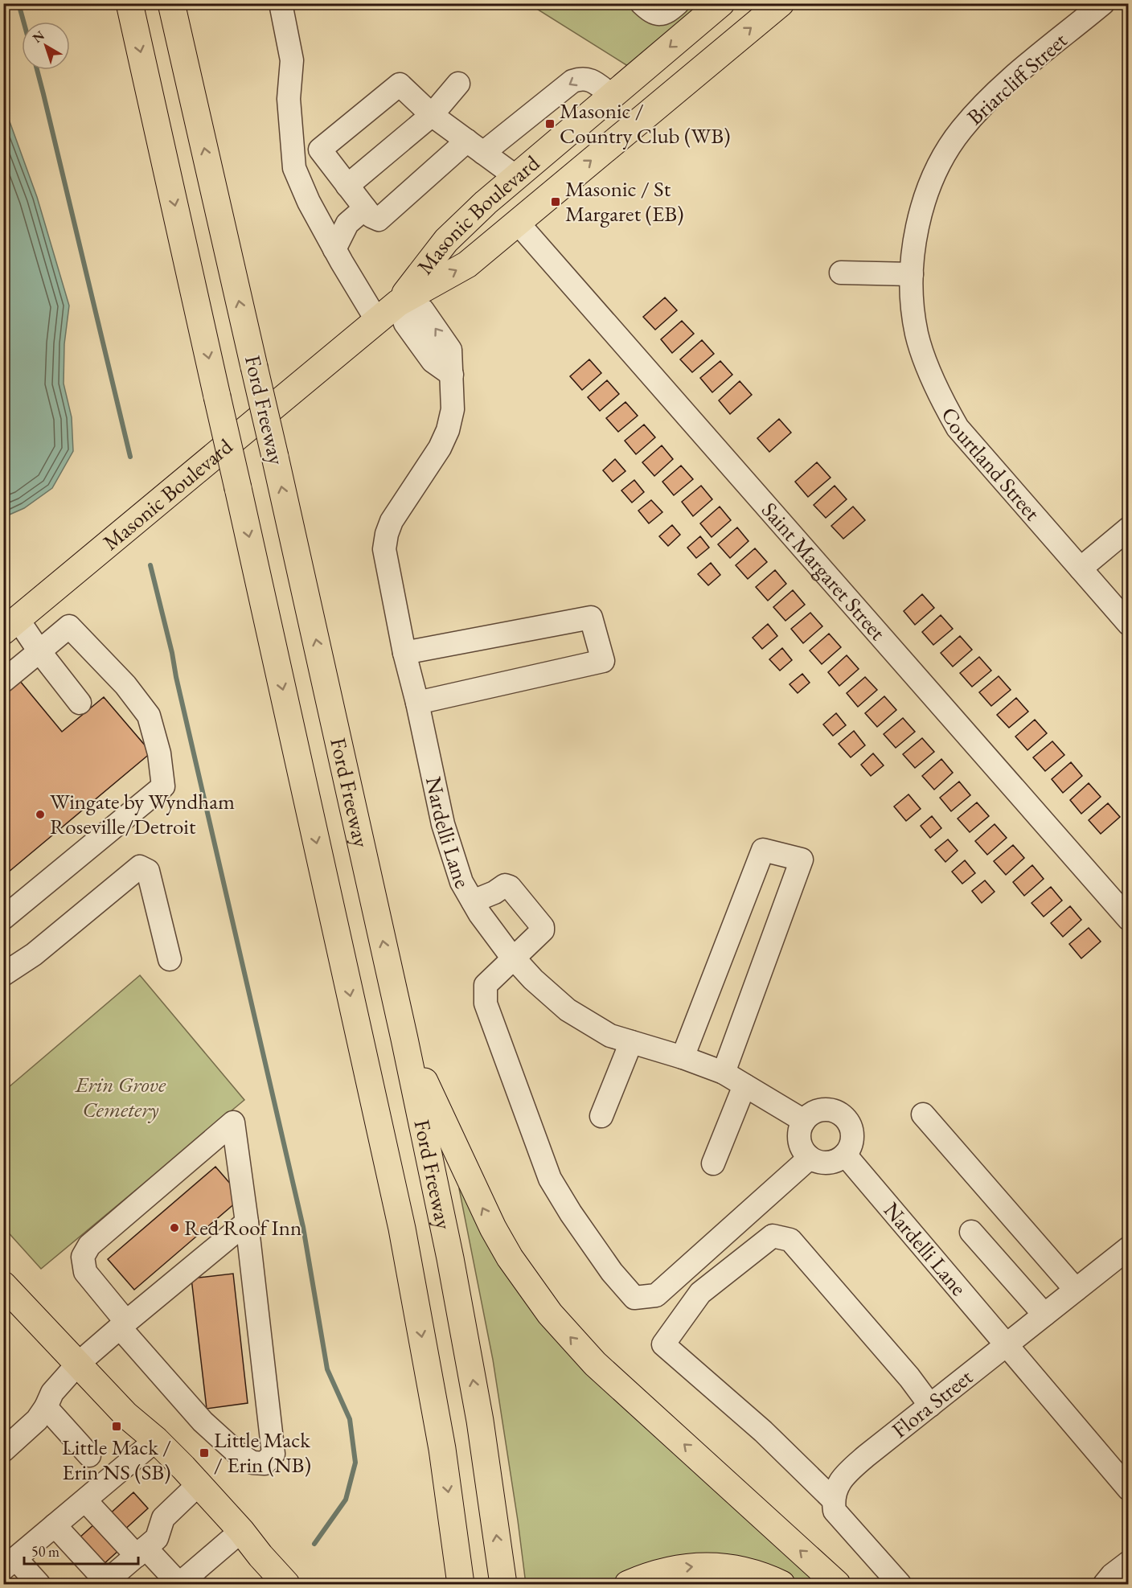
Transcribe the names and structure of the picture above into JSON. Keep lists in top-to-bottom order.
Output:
{
  "streets": {
    "main road": ["Masonic Boulevard", "Ford Freeway"],
    "street": [
      "Briarcliff Street",
      "Courtland Street",
      "Saint Margaret Street",
      "Nardelli Lane",
      "Flora Street"
    ]
  },
  "crossings": [
    ["Briarcliff Street", "Courtland Street"],
    ["Masonic Boulevard", "Saint Margaret Street"],
    ["Masonic Boulevard", "Nardelli Lane"],
    ["Nardelli Lane", "Flora Street"]
  ],
  "parks": ["Erin Grove Cemetery"],
  "places": {
    "transit": [
      "Masonic / Country Club (WB)",
      "Masonic / St Margaret (EB)",
      "Little Mack / Erin NS (SB)",
      "Little Mack / Erin (NB)"
    ],
    "other": ["Wingate by Wyndham Roseville/Detroit", "Red Roof Inn"]
  },
  "scale_bar": "50 m",
  "north": "top left"
}
